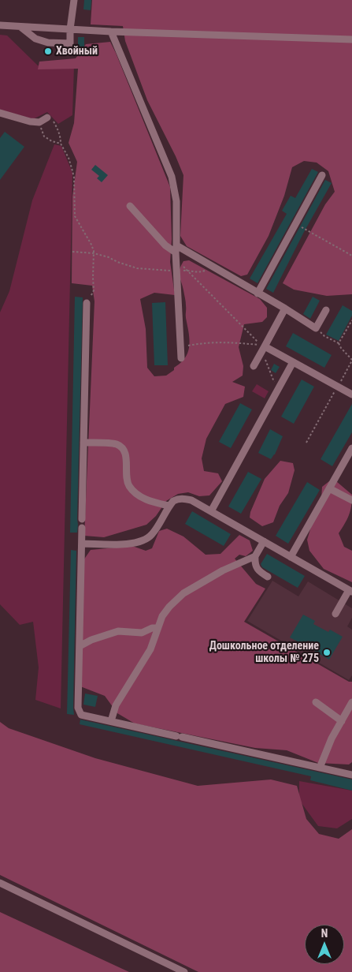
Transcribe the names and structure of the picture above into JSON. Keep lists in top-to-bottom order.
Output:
{
  "places": ["Хвойный", "Дошкольное отделение школы № 275"],
  "north": "top"
}
